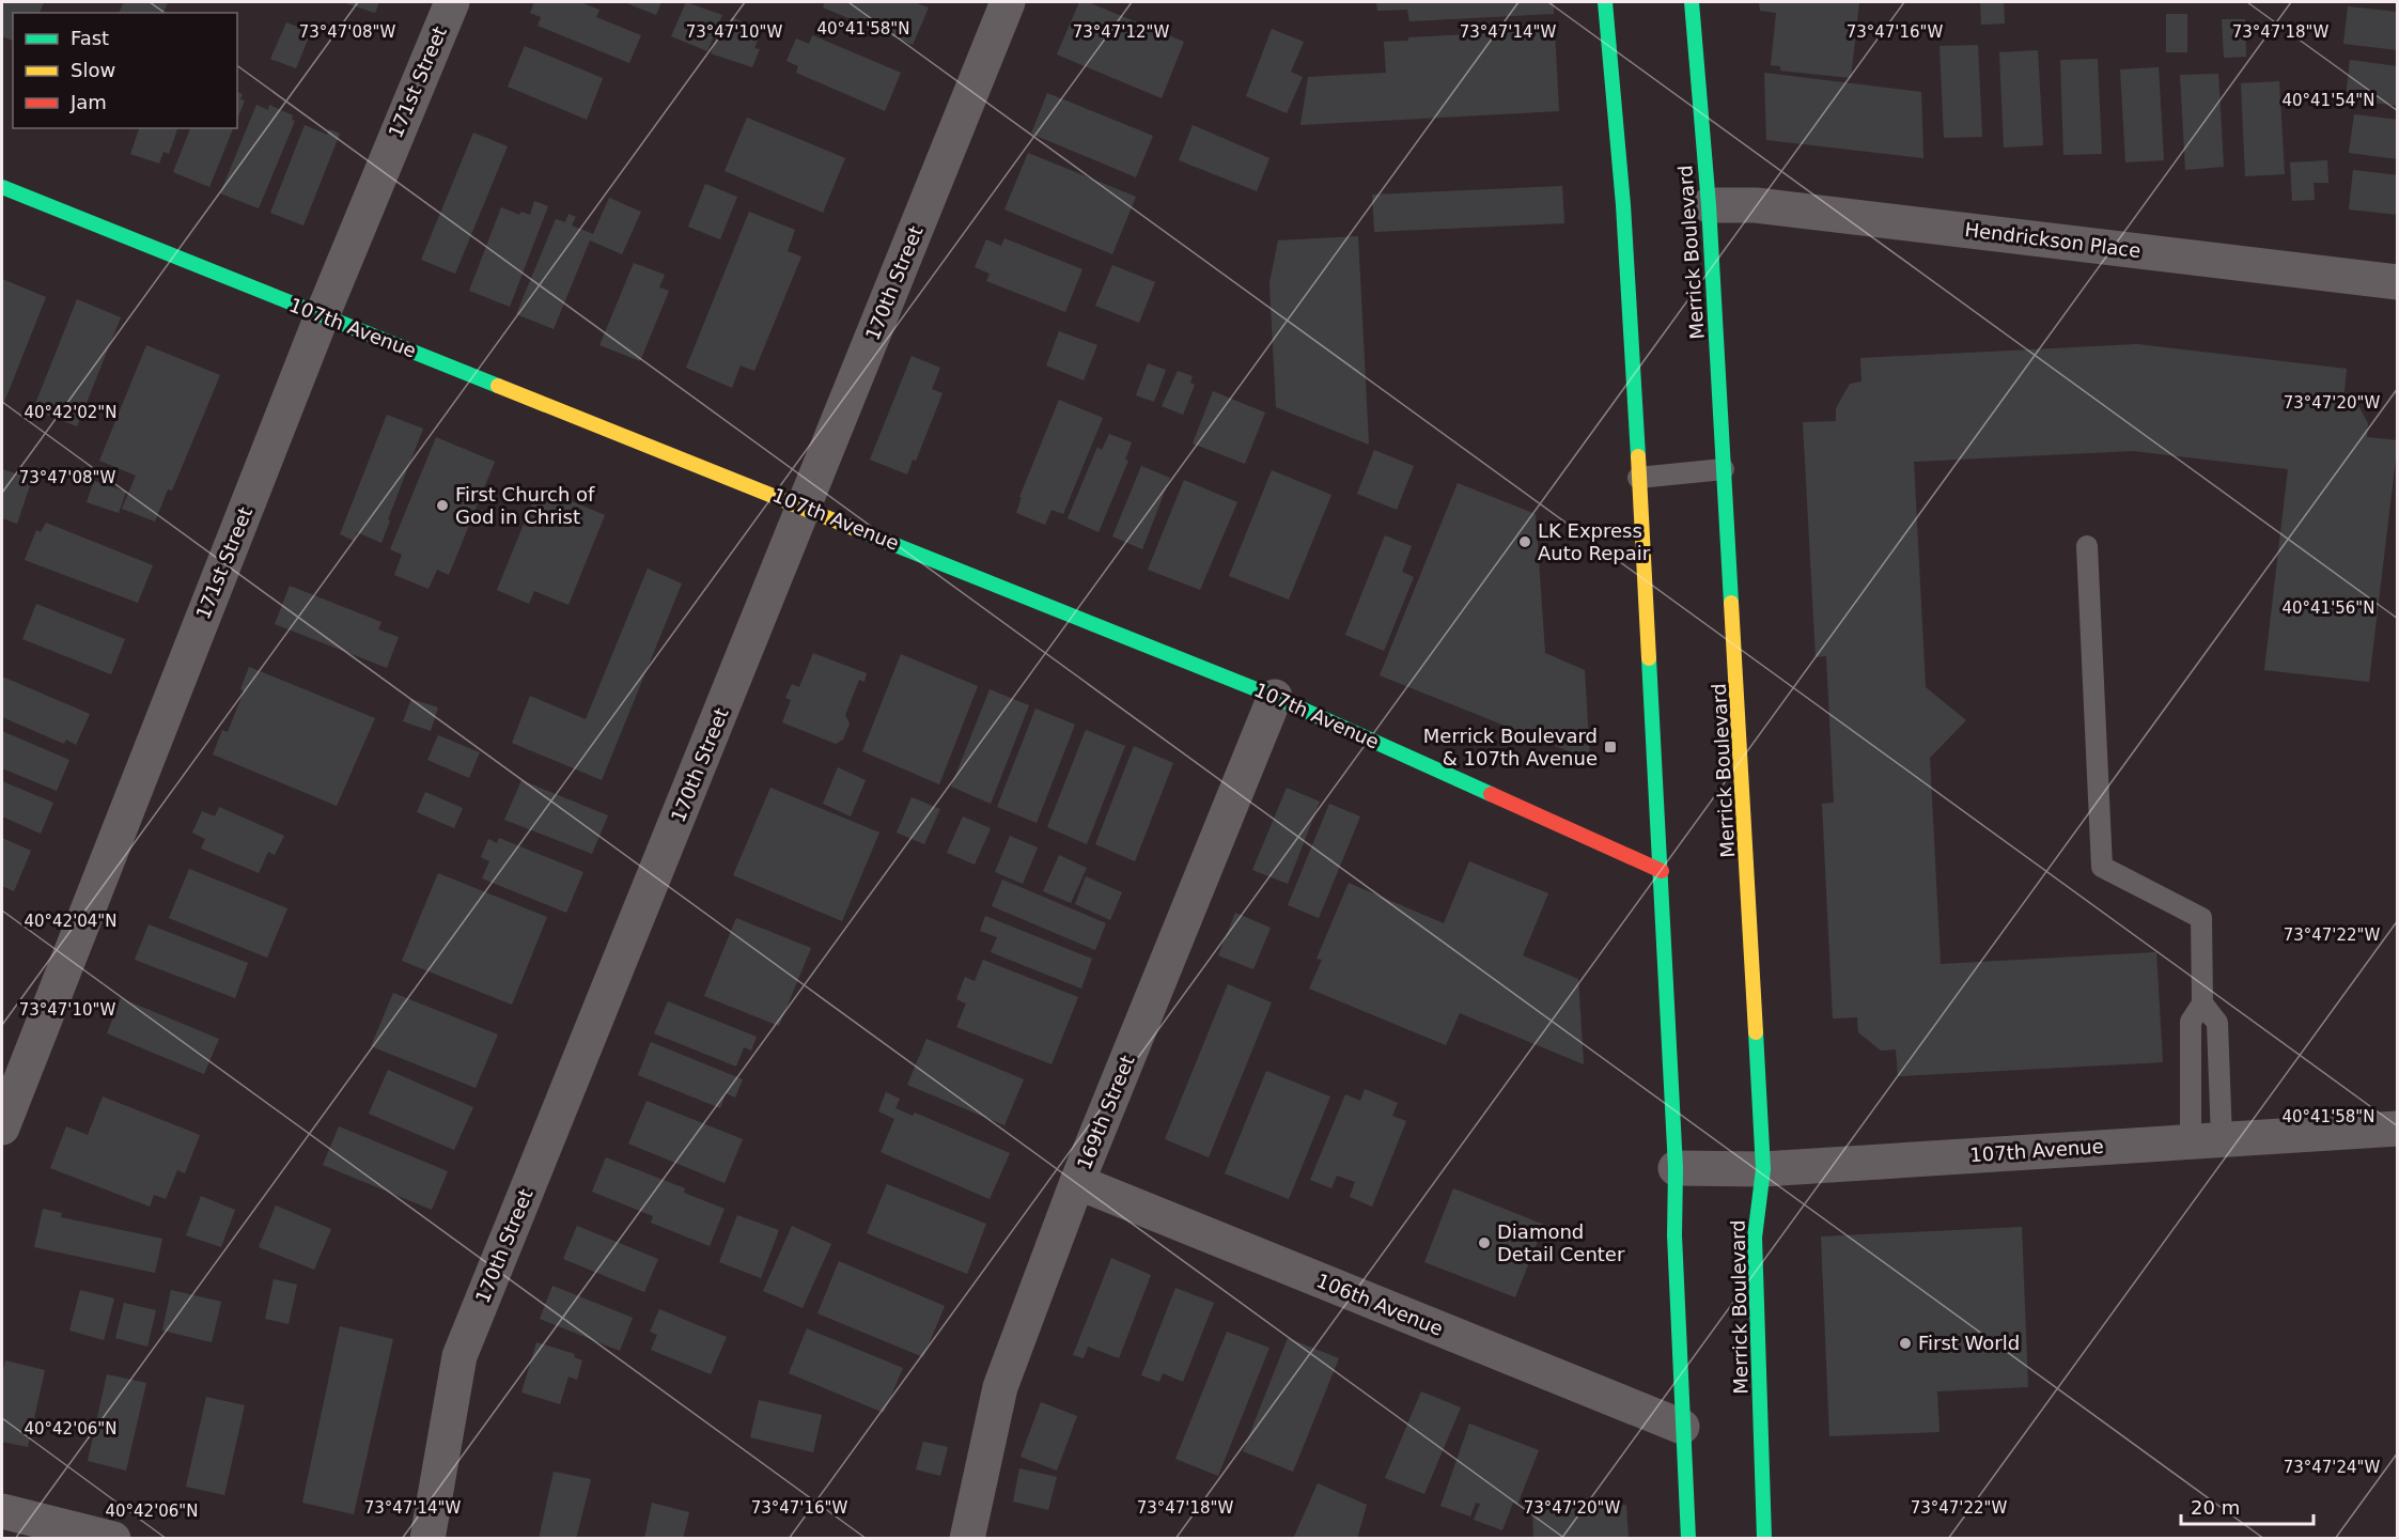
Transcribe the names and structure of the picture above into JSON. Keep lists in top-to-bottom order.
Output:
{
  "streets": {
    "main road": ["Merrick Boulevard", "107th Avenue"],
    "street": [
      "171st Street",
      "Hendrickson Place",
      "170th Street",
      "169th Street",
      "106th Avenue"
    ]
  },
  "crossings": [
    ["171st Street", "107th Avenue"],
    ["Hendrickson Place", "Merrick Boulevard"],
    ["Merrick Boulevard", "107th Avenue"],
    ["170th Street", "107th Avenue"],
    ["107th Avenue", "169th Street"],
    ["169th Street", "106th Avenue"]
  ],
  "places": {
    "other": [
      "First Church of God in Christ",
      "LK Express Auto Repair",
      "Diamond Detail Center",
      "First World"
    ],
    "transit": ["Merrick Boulevard & 107th Avenue"]
  },
  "legend": ["Fast", "Slow", "Jam"],
  "scale_bar": "20 m",
  "coordinates": [
    "40°41'58\"N",
    "73°47'08\"W",
    "73°47'12\"W",
    "73°47'18\"W",
    "73°47'10\"W",
    "73°47'14\"W",
    "73°47'16\"W",
    "40°41'54\"N",
    "73°47'20\"W",
    "40°42'02\"N",
    "40°41'56\"N",
    "40°42'04\"N",
    "73°47'22\"W",
    "40°42'06\"N",
    "73°47'24\"W"
  ]
}
